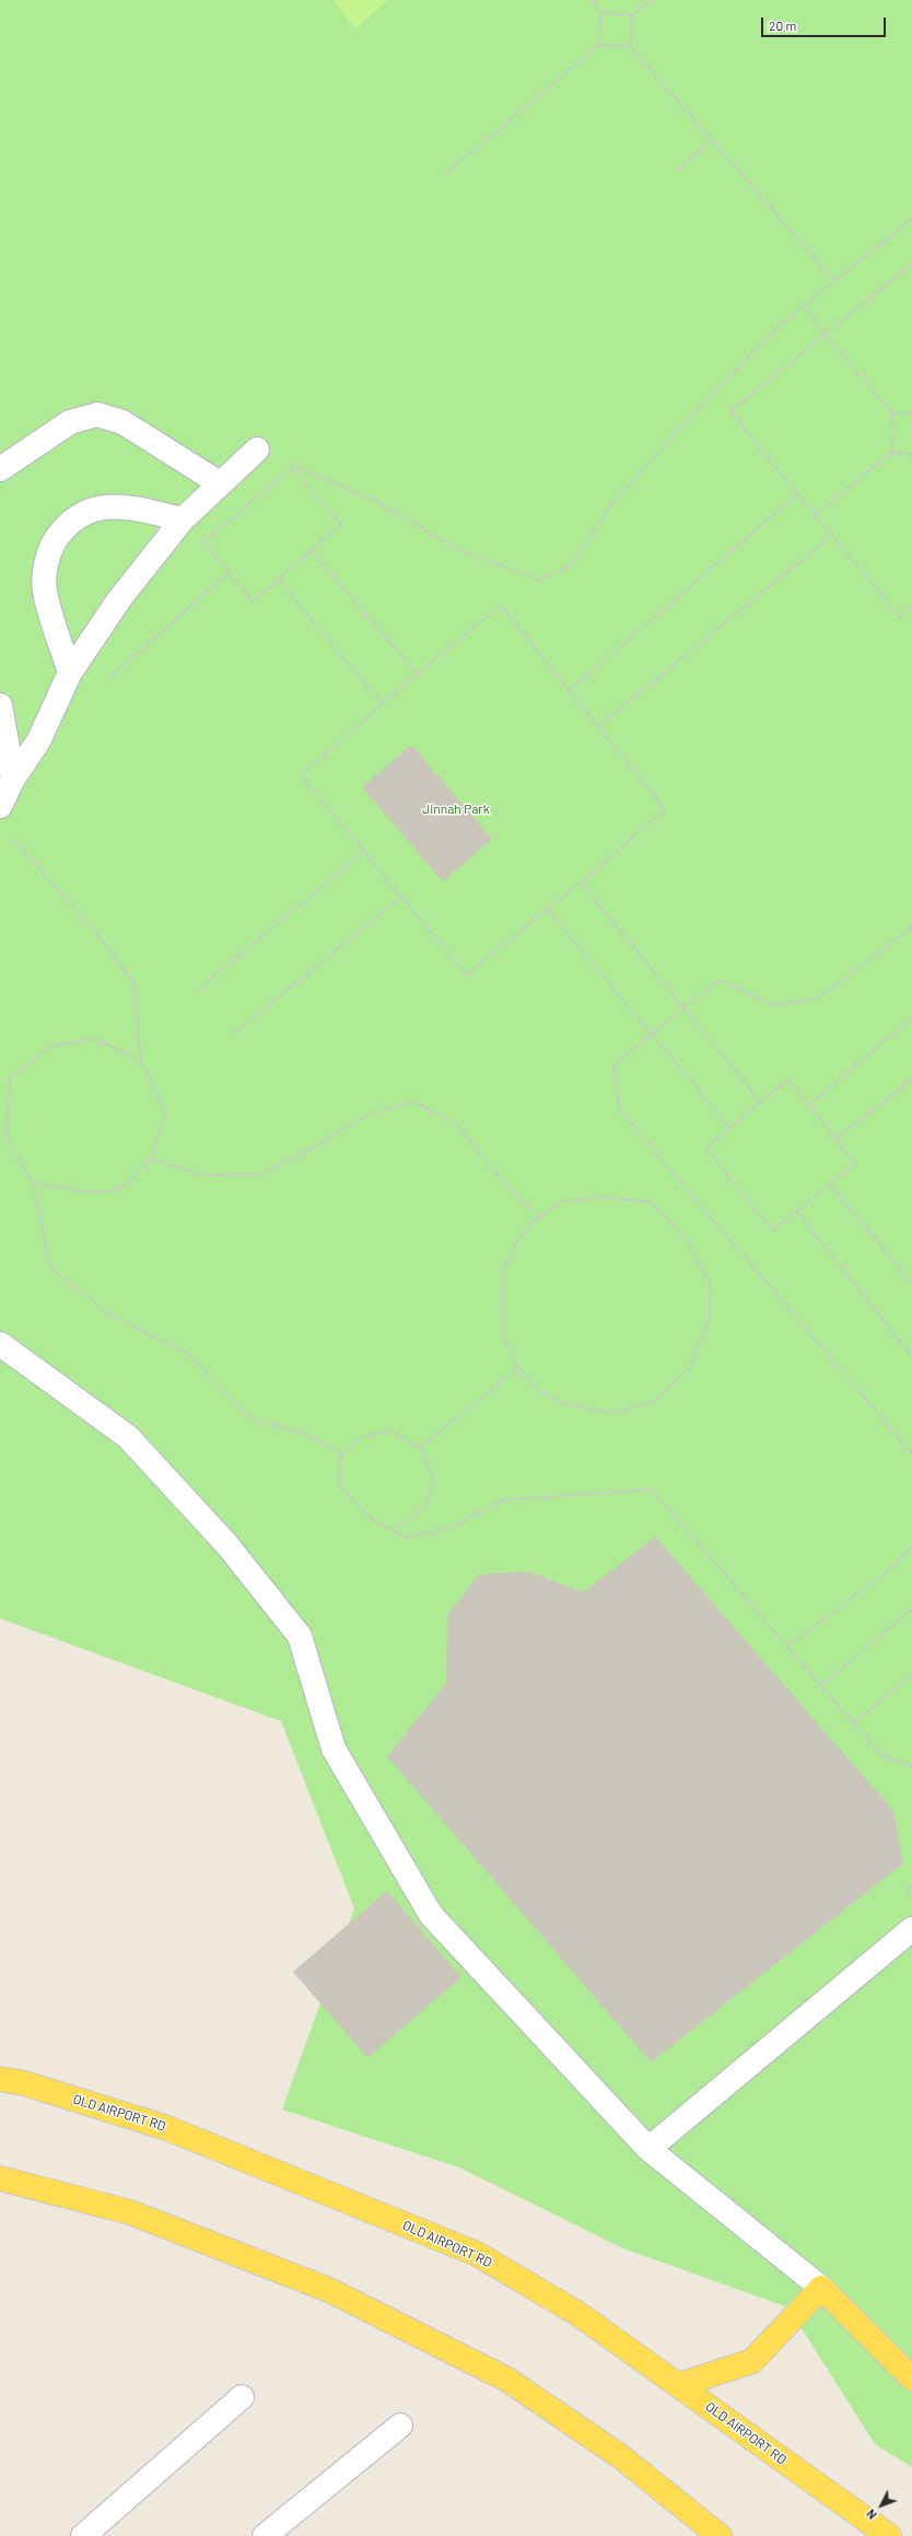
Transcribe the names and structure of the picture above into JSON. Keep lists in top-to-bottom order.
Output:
{
  "streets": {
    "main road": ["OLD AIRPORT RD"]
  },
  "parks": ["Jinnah Park"],
  "scale_bar": "20 m",
  "north": "bottom left"
}
